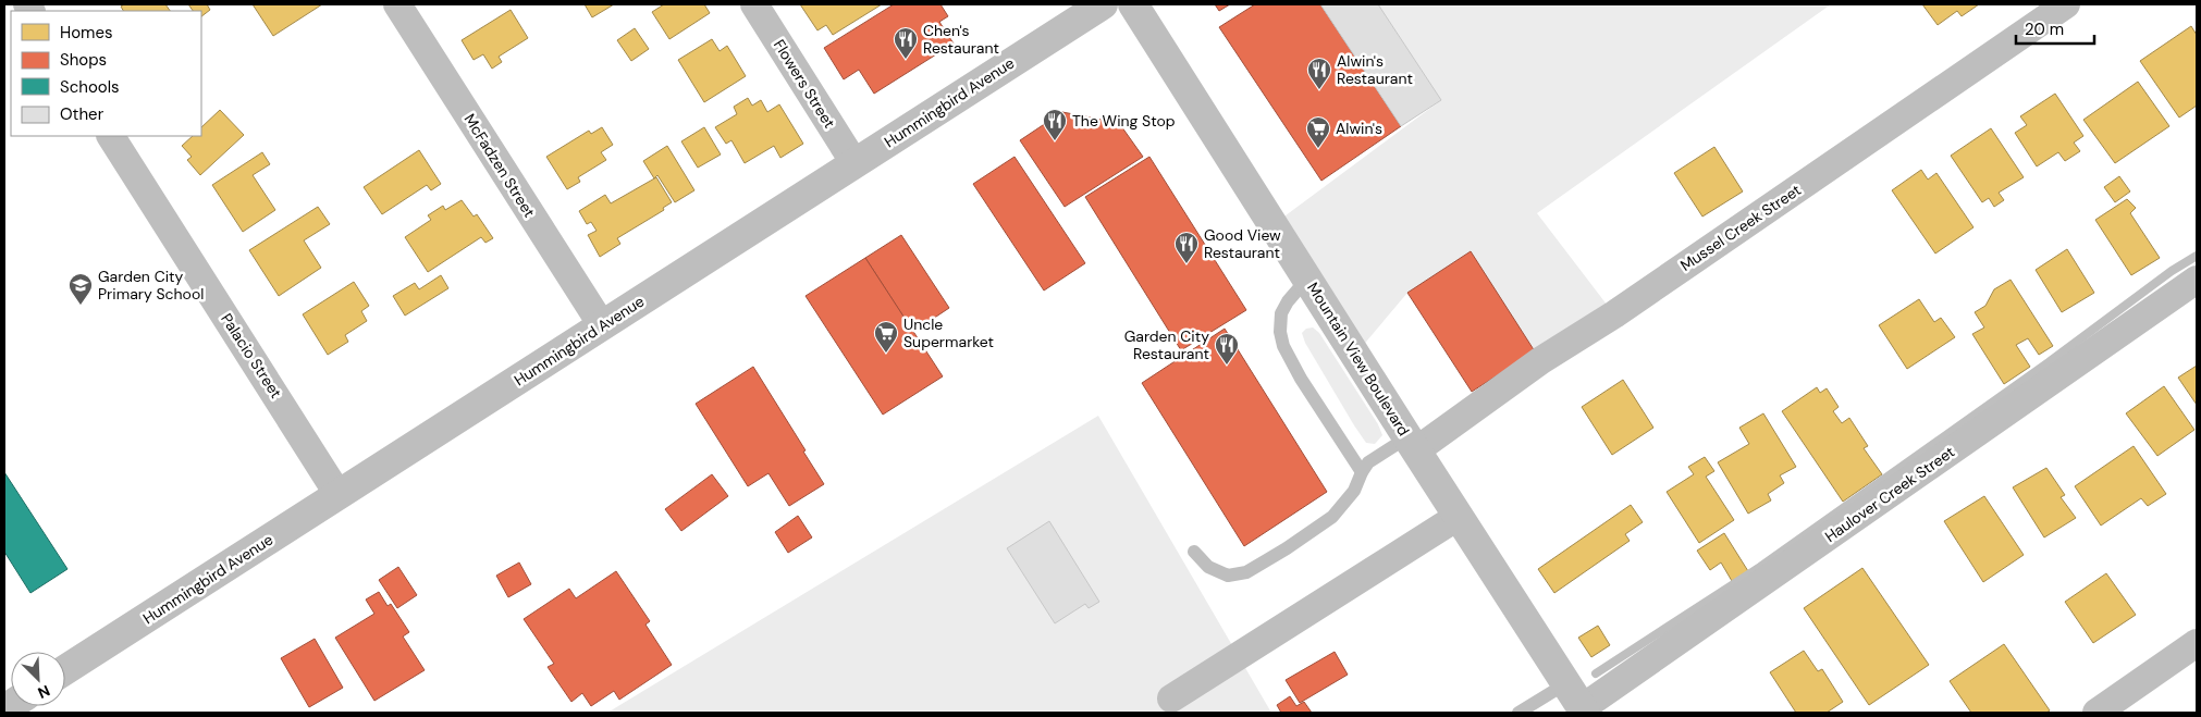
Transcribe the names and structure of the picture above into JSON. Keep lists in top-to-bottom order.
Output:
{
  "streets": {
    "street": [
      "Flowers Street",
      "Hummingbird Avenue",
      "McFadzen Street",
      "Mussel Creek Street",
      "Palacio Street",
      "Mountain View Boulevard",
      "Haulover Creek Street"
    ]
  },
  "crossings": [
    ["Flowers Street", "Hummingbird Avenue"],
    ["Hummingbird Avenue", "McFadzen Street"],
    ["Hummingbird Avenue", "Palacio Street"],
    ["Mussel Creek Street", "Mountain View Boulevard"],
    ["Mountain View Boulevard", "Haulover Creek Street"]
  ],
  "places": {
    "restaurant": [
      "Chen's Restaurant",
      "Alwin's Restaurant",
      "The Wing Stop",
      "Good View Restaurant",
      "Garden City Restaurant"
    ],
    "supermarket": ["Alwin's", "Uncle Supermarket"],
    "school or university": ["Garden City Primary School"]
  },
  "legend": [
    "Homes",
    "Shops",
    "Schools",
    "Other"
  ],
  "scale_bar": "20 m",
  "north": "bottom right"
}
